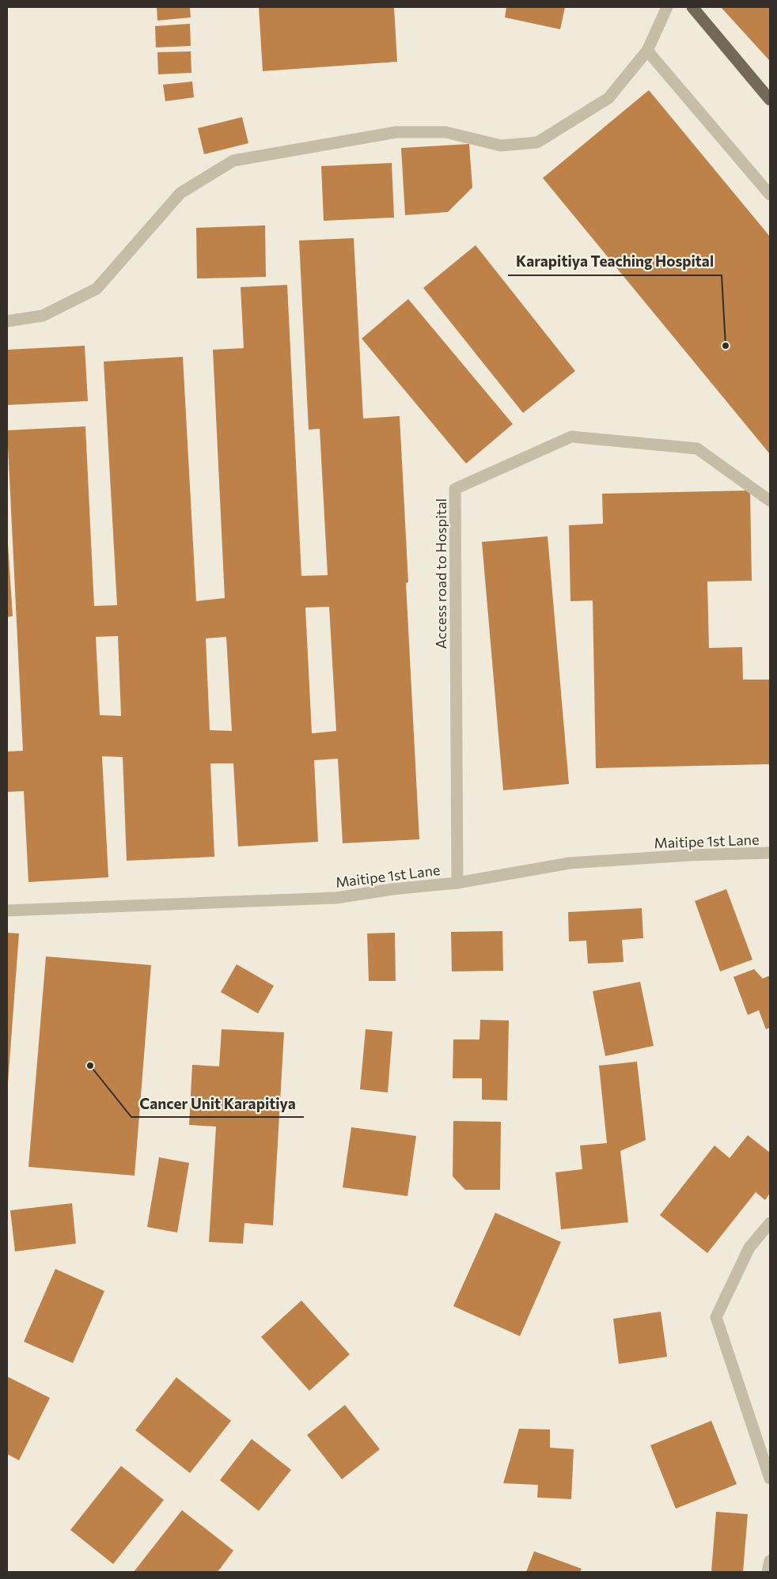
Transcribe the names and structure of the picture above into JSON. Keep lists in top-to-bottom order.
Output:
{
  "streets": {
    "street": ["Access road to Hospital", "Maitipe 1st Lane"]
  },
  "crossings": [
    ["Access road to Hospital", "Maitipe 1st Lane"]
  ],
  "places": ["Karapitiya Teaching Hospital", "Cancer Unit Karapitiya"]
}
